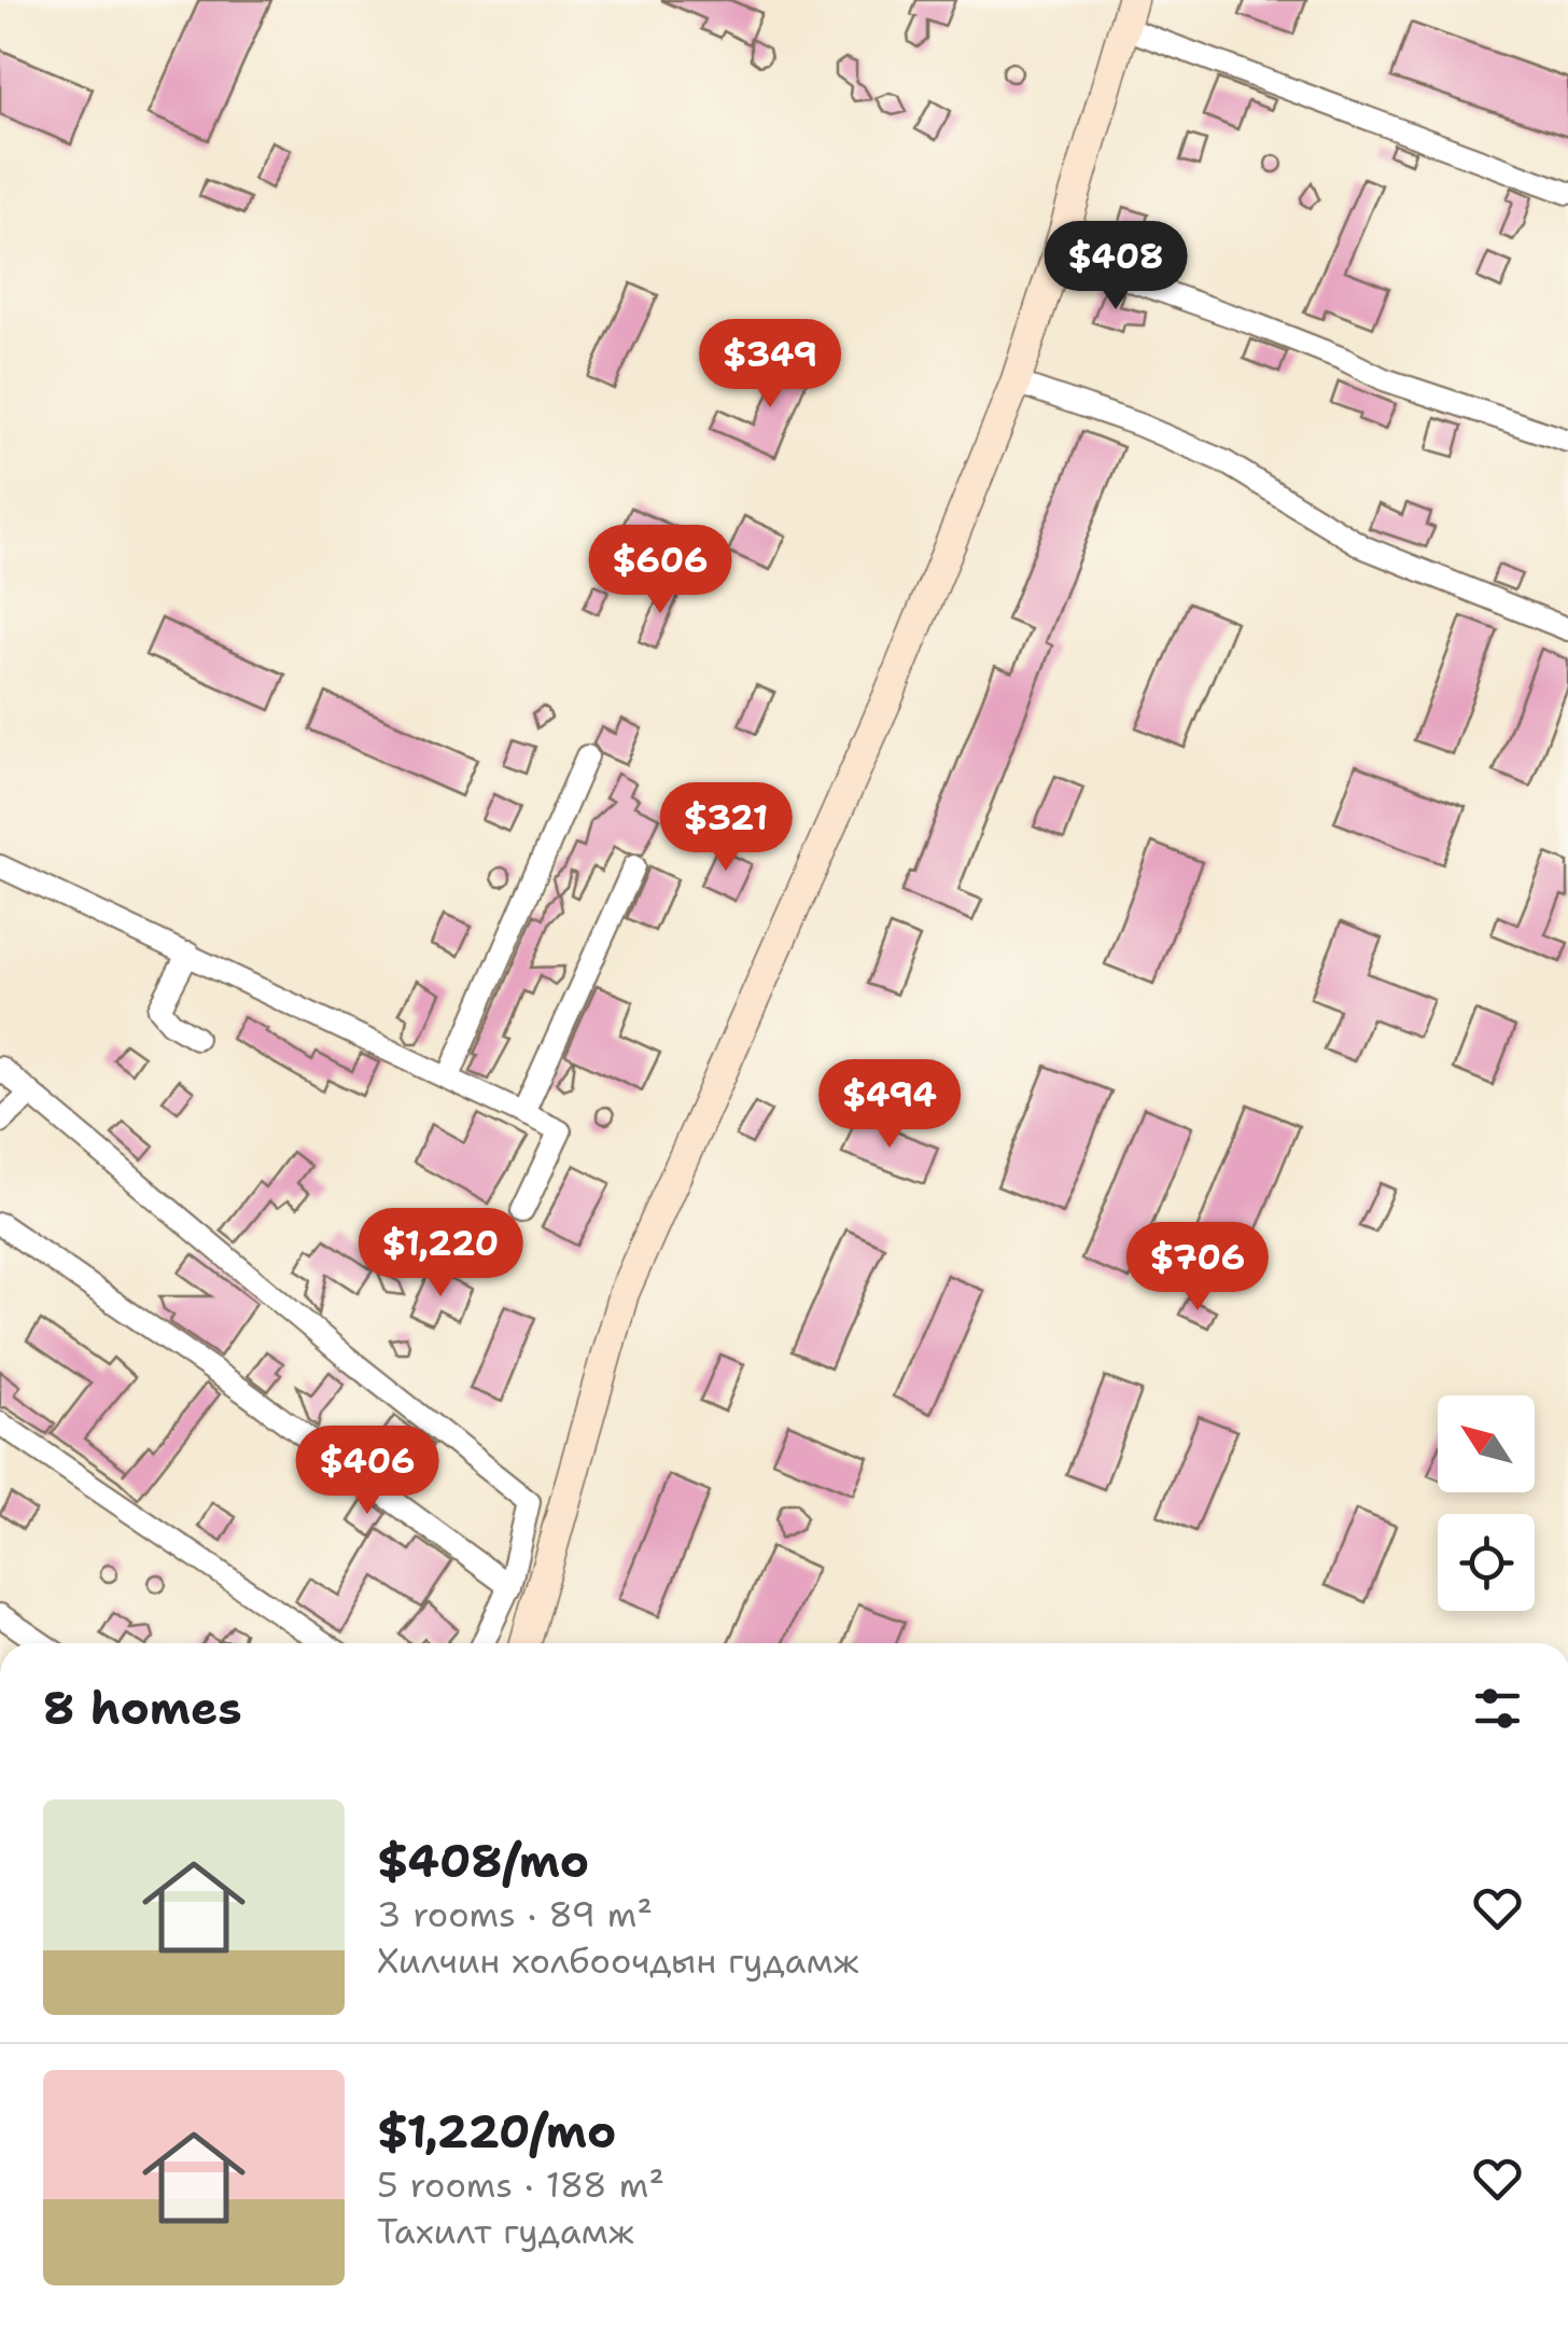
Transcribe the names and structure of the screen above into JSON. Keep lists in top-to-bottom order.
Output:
{
  "north": "top left",
  "page": {
    "price": [
      "$408",
      "$349",
      "$606",
      "$321",
      "$494",
      "$1,220",
      "$706",
      "$406"
    ],
    "heading": "8 homes",
    "list": [
      {
        "name": "$408/mo",
        "note": "3 rooms · 89 m² · Хилчин холбоочдын гудамж"
      },
      {
        "name": "$1,220/mo",
        "note": "5 rooms · 188 m² · Тахилт гудамж"
      }
    ]
  }
}
